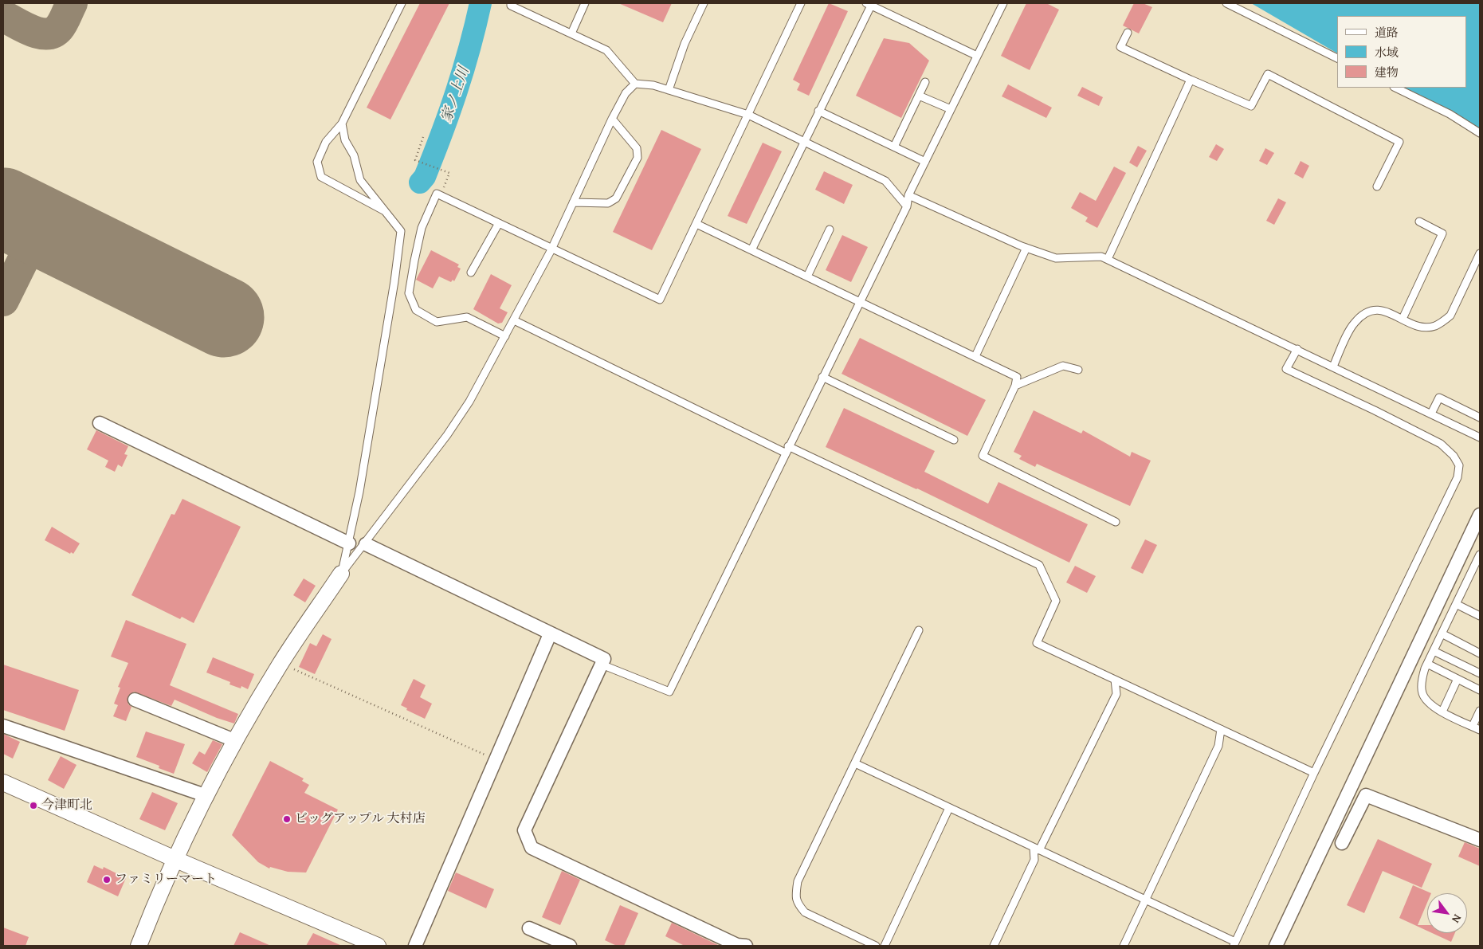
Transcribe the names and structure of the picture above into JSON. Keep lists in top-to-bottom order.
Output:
{
  "water": ["家ノ上川"],
  "places": ["今津町北", "ビッグアップル 大村店", "ファミリーマート"],
  "legend": ["道路", "水域", "建物"],
  "north": "bottom right"
}
